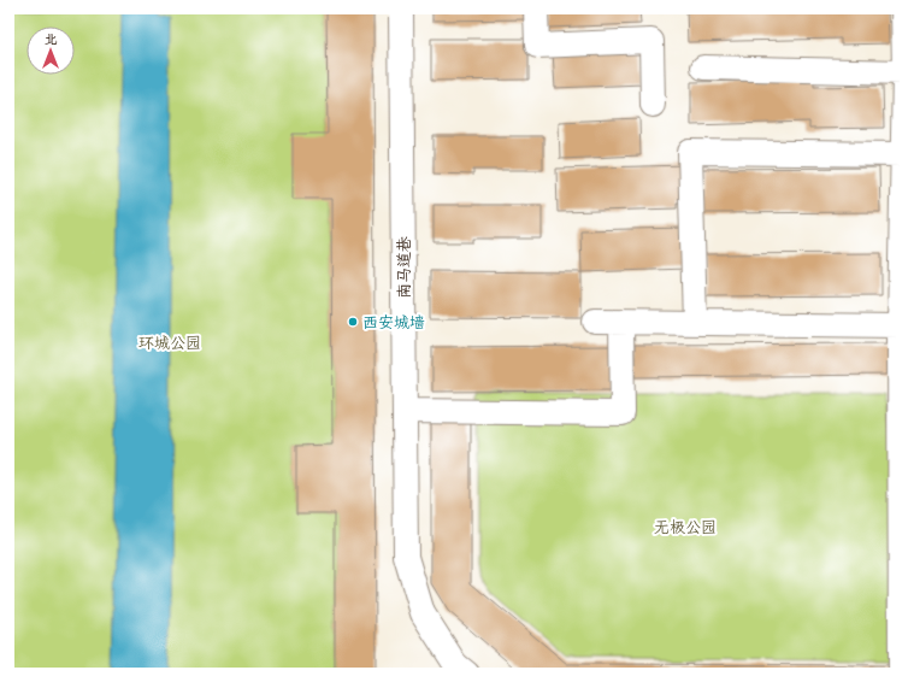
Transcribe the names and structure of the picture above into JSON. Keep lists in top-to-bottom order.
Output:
{
  "streets": {
    "street": ["南马道巷"]
  },
  "parks": ["环城公园", "无极公园"],
  "places": ["西安城墙"],
  "north": "top"
}
